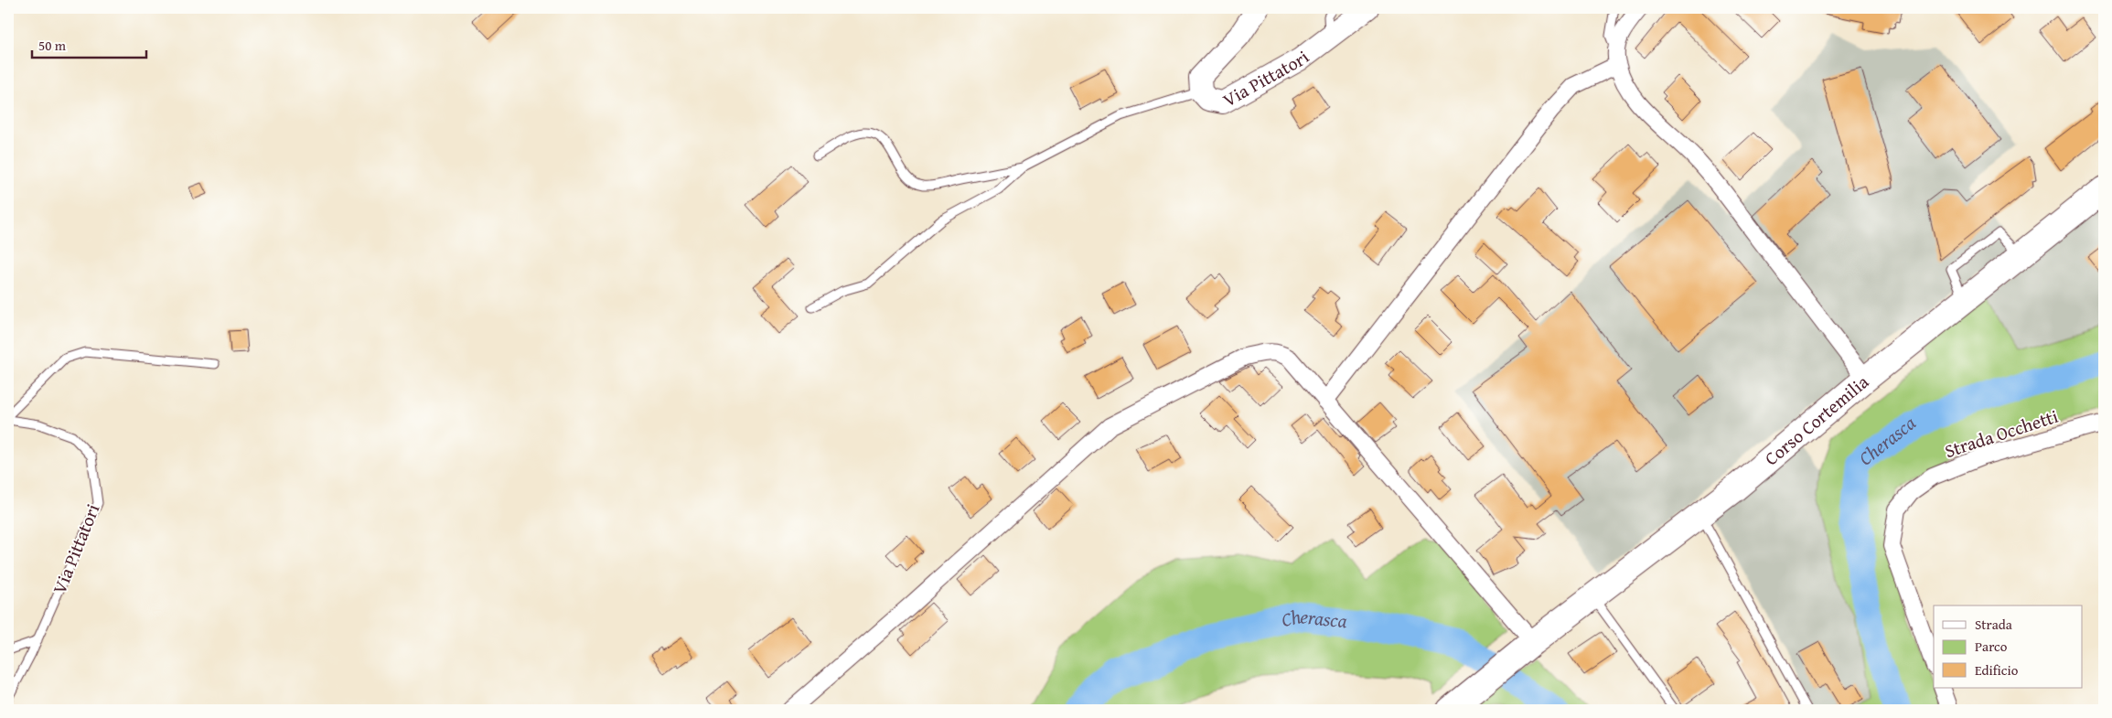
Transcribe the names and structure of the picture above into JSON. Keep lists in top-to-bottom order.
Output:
{
  "streets": {
    "main road": ["Corso Cortemilia"],
    "street": ["Via Pittatori", "Strada Occhetti"]
  },
  "water": ["Cherasca"],
  "legend": ["Strada", "Parco", "Edificio"],
  "scale_bar": "50 m"
}
